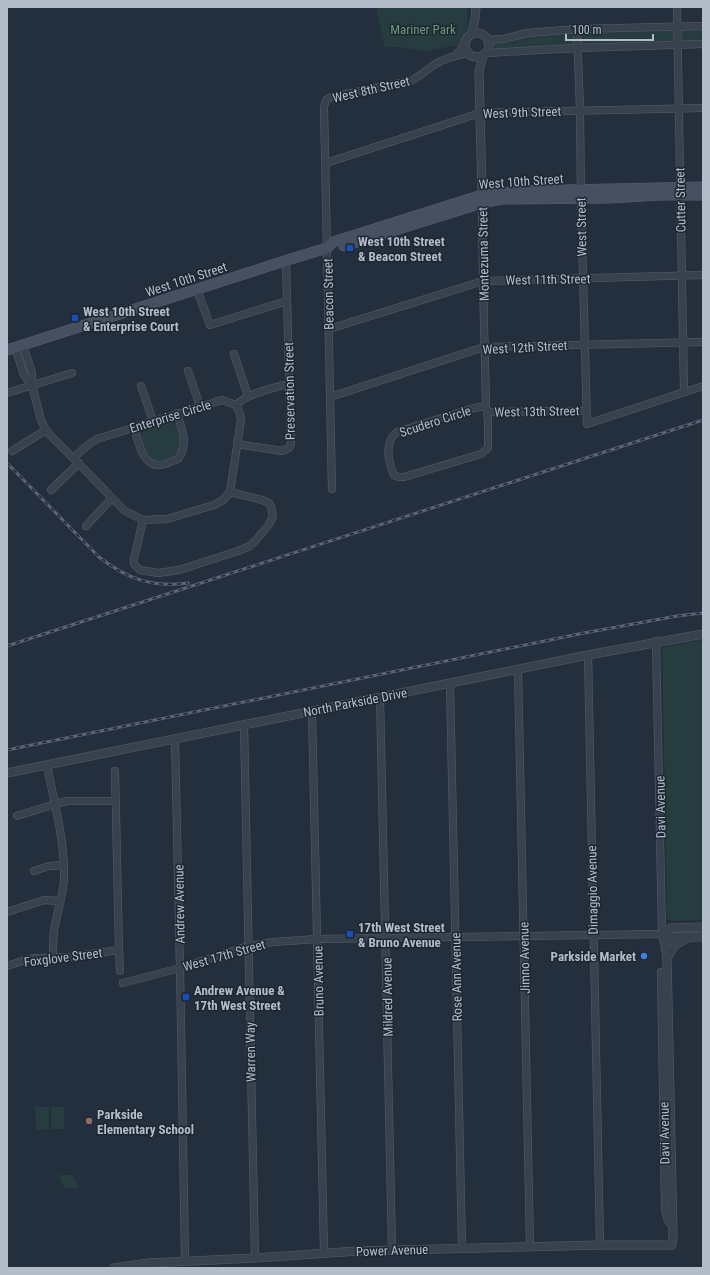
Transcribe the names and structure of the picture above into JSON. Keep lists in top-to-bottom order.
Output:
{
  "streets": {
    "main road": ["West 10th Street"],
    "street": [
      "West 8th Street",
      "West 9th Street",
      "Cutter Street",
      "West Street",
      "Montezuma Street",
      "West 11th Street",
      "Beacon Street",
      "West 12th Street",
      "Preservation Street",
      "West 13th Street",
      "Enterprise Circle",
      "Scudero Circle",
      "North Parkside Drive",
      "Davi Avenue",
      "Dimaggio Avenue",
      "Andrew Avenue",
      "West 17th Street",
      "Foxglove Street",
      "Jimno Avenue",
      "Rose Ann Avenue",
      "Bruno Avenue",
      "Mildred Avenue",
      "Warren Way",
      "Power Avenue"
    ]
  },
  "crossings": [
    ["West 8th Street", "Montezuma Street"],
    ["West 8th Street", "Beacon Street"],
    ["West 9th Street", "Cutter Street"],
    ["West 9th Street", "West Street"],
    ["West 9th Street", "Montezuma Street"],
    ["West 9th Street", "Beacon Street"],
    ["West 10th Street", "Cutter Street"],
    ["West 10th Street", "West Street"],
    ["West 10th Street", "Montezuma Street"],
    ["West 10th Street", "Beacon Street"],
    ["West 10th Street", "Preservation Street"],
    ["Cutter Street", "West Street"],
    ["Cutter Street", "West 11th Street"],
    ["Cutter Street", "West 12th Street"],
    ["West Street", "West 11th Street"],
    ["West Street", "West 12th Street"],
    ["West Street", "West 13th Street"],
    ["Montezuma Street", "West 11th Street"],
    ["Montezuma Street", "West 12th Street"],
    ["Montezuma Street", "West 13th Street"],
    ["Montezuma Street", "Scudero Circle"],
    ["West 11th Street", "Beacon Street"],
    ["Beacon Street", "West 12th Street"],
    ["West 13th Street", "Scudero Circle"],
    ["North Parkside Drive", "Davi Avenue"],
    ["North Parkside Drive", "Dimaggio Avenue"],
    ["North Parkside Drive", "Andrew Avenue"],
    ["North Parkside Drive", "Jimno Avenue"],
    ["North Parkside Drive", "Rose Ann Avenue"],
    ["North Parkside Drive", "Bruno Avenue"],
    ["North Parkside Drive", "Mildred Avenue"],
    ["North Parkside Drive", "Warren Way"],
    ["Davi Avenue", "West 17th Street"],
    ["Davi Avenue", "Power Avenue"],
    ["Dimaggio Avenue", "West 17th Street"],
    ["Dimaggio Avenue", "Power Avenue"],
    ["Andrew Avenue", "West 17th Street"],
    ["Andrew Avenue", "Power Avenue"],
    ["West 17th Street", "Jimno Avenue"],
    ["West 17th Street", "Rose Ann Avenue"],
    ["West 17th Street", "Bruno Avenue"],
    ["West 17th Street", "Mildred Avenue"],
    ["West 17th Street", "Warren Way"],
    ["Jimno Avenue", "Power Avenue"],
    ["Rose Ann Avenue", "Power Avenue"],
    ["Bruno Avenue", "Power Avenue"],
    ["Mildred Avenue", "Power Avenue"],
    ["Warren Way", "Power Avenue"]
  ],
  "parks": ["Mariner Park"],
  "places": {
    "transit": [
      "West 10th Street & Beacon Street",
      "West 10th Street & Enterprise Court",
      "17th West Street & Bruno Avenue",
      "Andrew Avenue & 17th West Street"
    ],
    "other": ["Parkside Market", "Parkside Elementary School"]
  },
  "scale_bar": "100 m"
}
